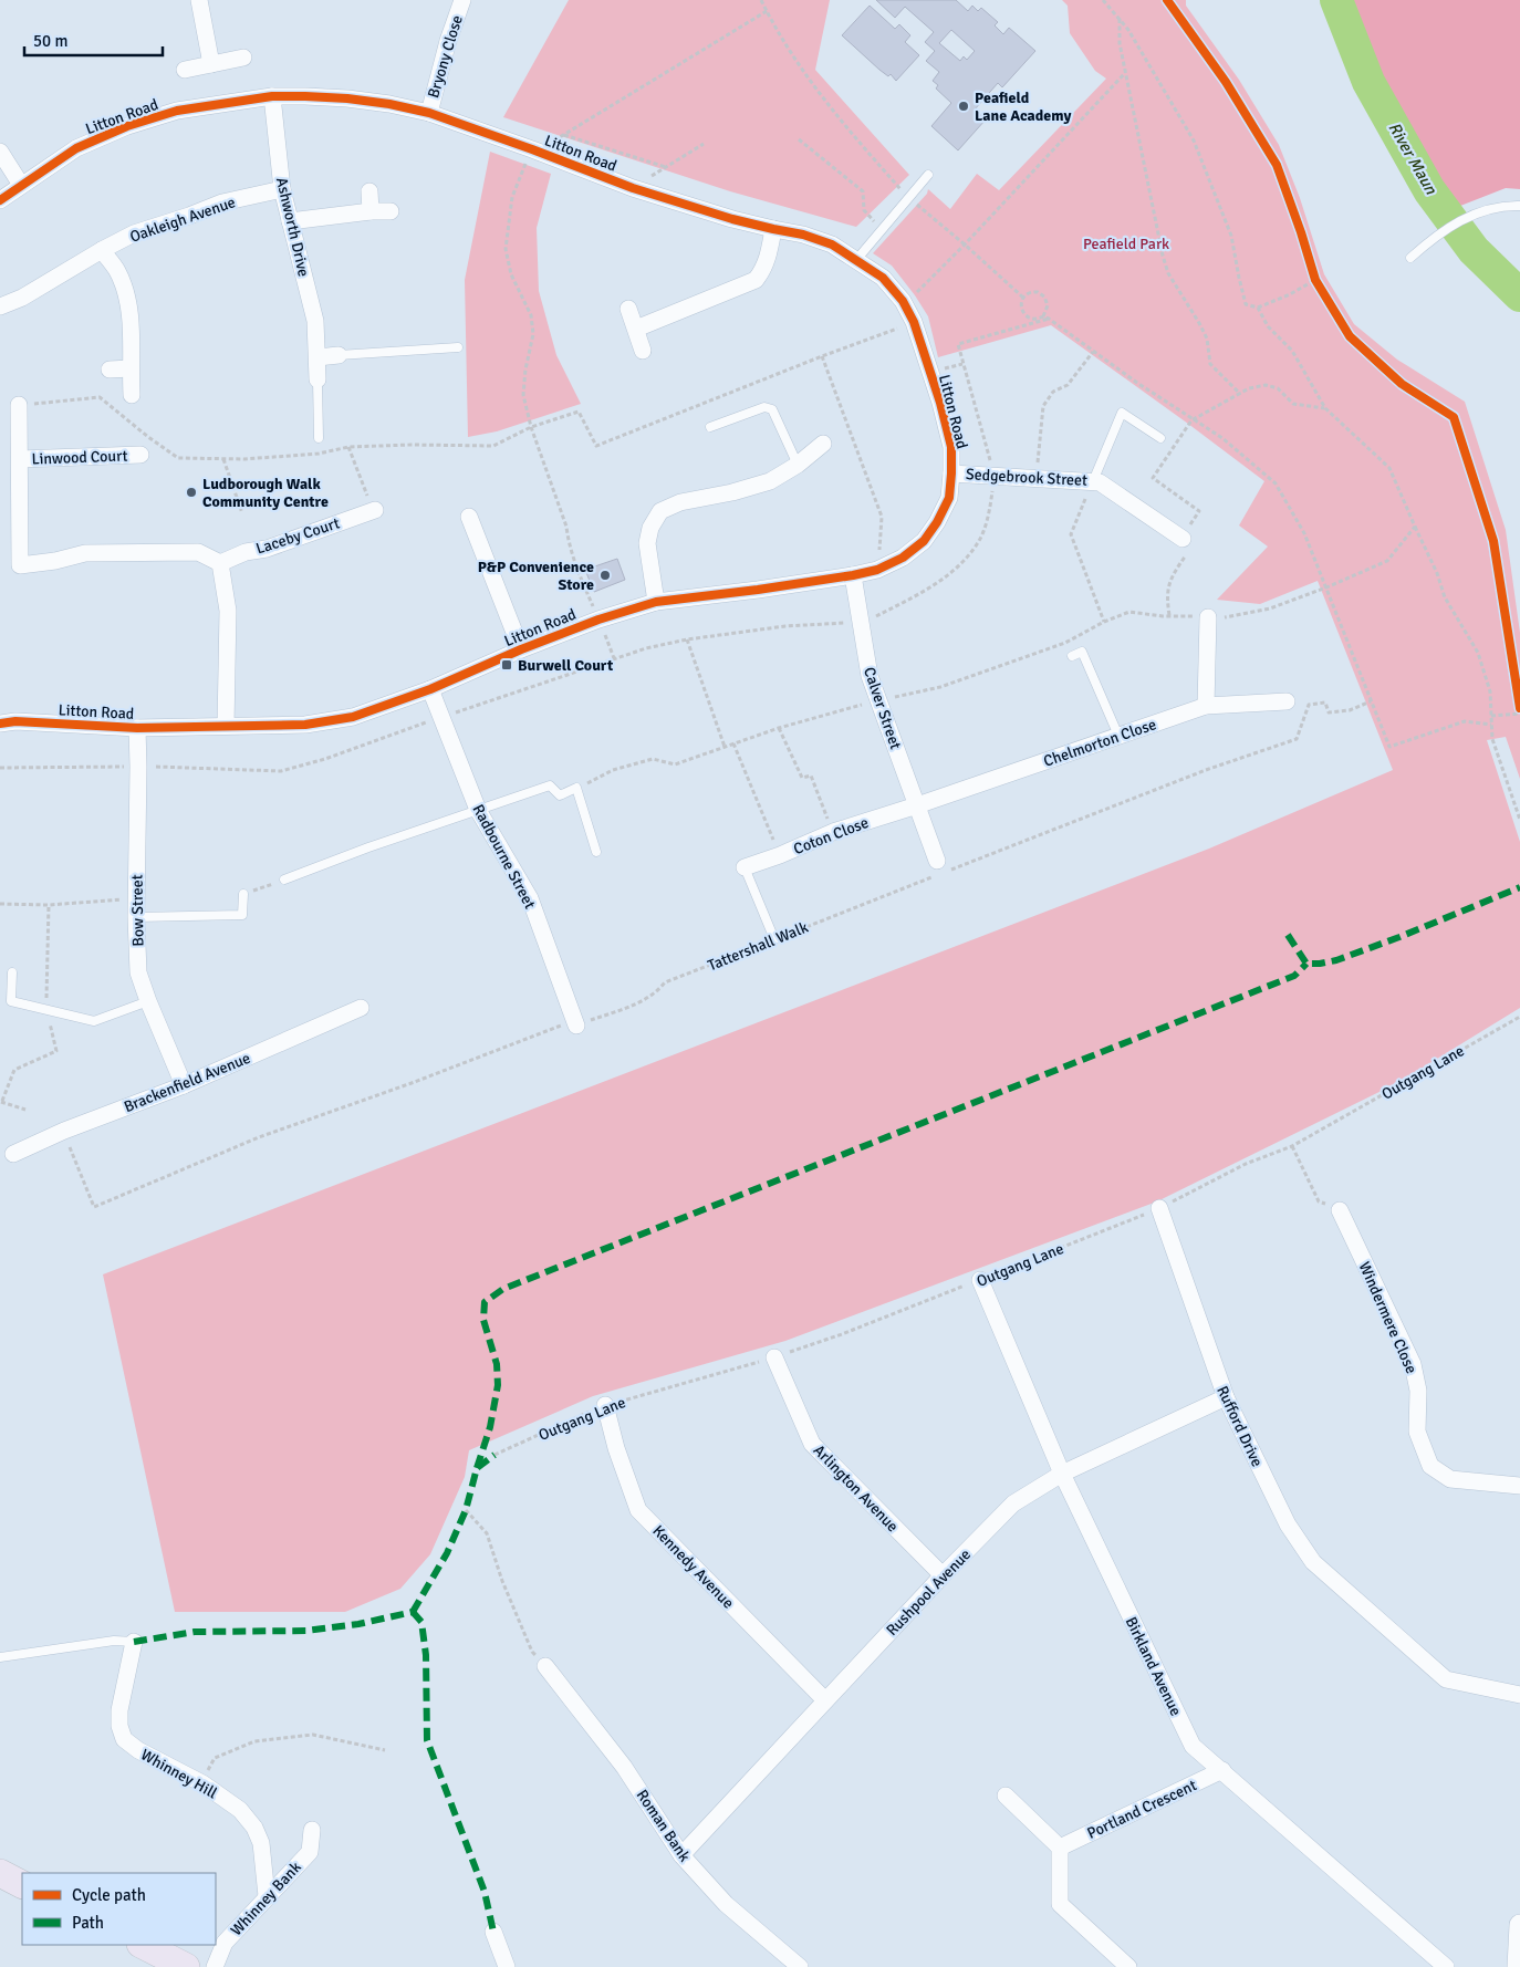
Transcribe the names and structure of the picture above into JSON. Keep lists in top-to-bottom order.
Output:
{
  "streets": {
    "street": [
      "Bryony Close",
      "Litton Road",
      "Oakleigh Avenue",
      "Ashworth Drive",
      "Linwood Court",
      "Sedgebrook Street",
      "Laceby Court",
      "Calver Street",
      "Chelmorton Close",
      "Coton Close",
      "Radbourne Street",
      "Bow Street",
      "Brackenfield Avenue",
      "Windermere Close",
      "Rufford Drive",
      "Arlington Avenue",
      "Kennedy Avenue",
      "Rushpool Avenue",
      "Birkland Avenue",
      "Whinney Hill",
      "Portland Crescent",
      "Roman Bank",
      "Whinney Bank"
    ],
    "path": ["Tattershall Walk", "Outgang Lane"]
  },
  "crossings": [
    ["Bryony Close", "Litton Road"],
    ["Litton Road", "Ashworth Drive"],
    ["Litton Road", "Sedgebrook Street"],
    ["Litton Road", "Calver Street"],
    ["Litton Road", "Radbourne Street"],
    ["Litton Road", "Bow Street"],
    ["Oakleigh Avenue", "Ashworth Drive"],
    ["Linwood Court", "Laceby Court"],
    ["Calver Street", "Chelmorton Close"],
    ["Calver Street", "Coton Close"],
    ["Calver Street", "Tattershall Walk"],
    ["Chelmorton Close", "Coton Close"],
    ["Radbourne Street", "Tattershall Walk"],
    ["Bow Street", "Brackenfield Avenue"],
    ["Tattershall Walk", "Brackenfield Avenue"],
    ["Outgang Lane", "Rufford Drive"],
    ["Outgang Lane", "Arlington Avenue"],
    ["Outgang Lane", "Kennedy Avenue"],
    ["Outgang Lane", "Birkland Avenue"],
    ["Rufford Drive", "Rushpool Avenue"],
    ["Arlington Avenue", "Rushpool Avenue"],
    ["Kennedy Avenue", "Rushpool Avenue"],
    ["Rushpool Avenue", "Birkland Avenue"],
    ["Rushpool Avenue", "Roman Bank"],
    ["Birkland Avenue", "Portland Crescent"],
    ["Whinney Hill", "Whinney Bank"]
  ],
  "water": ["River Maun"],
  "parks": ["Peafield Park"],
  "places": {
    "other": ["Peafield Lane Academy", "Ludborough Walk Community Centre", "P&P Convenience Store"],
    "transit": ["Burwell Court"]
  },
  "legend": ["Cycle path", "Path"],
  "scale_bar": "50 m"
}
